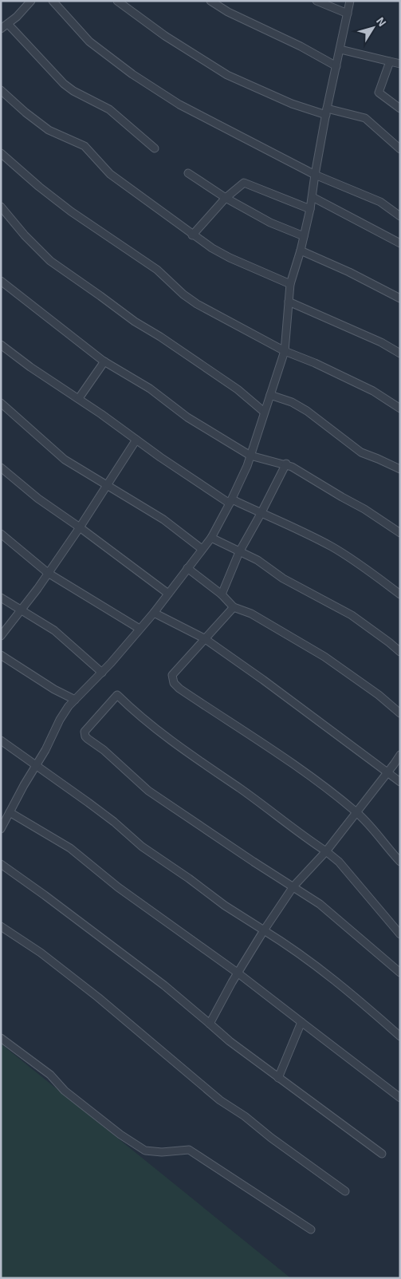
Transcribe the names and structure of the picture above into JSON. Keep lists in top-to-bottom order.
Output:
{
  "north": "top right"
}
